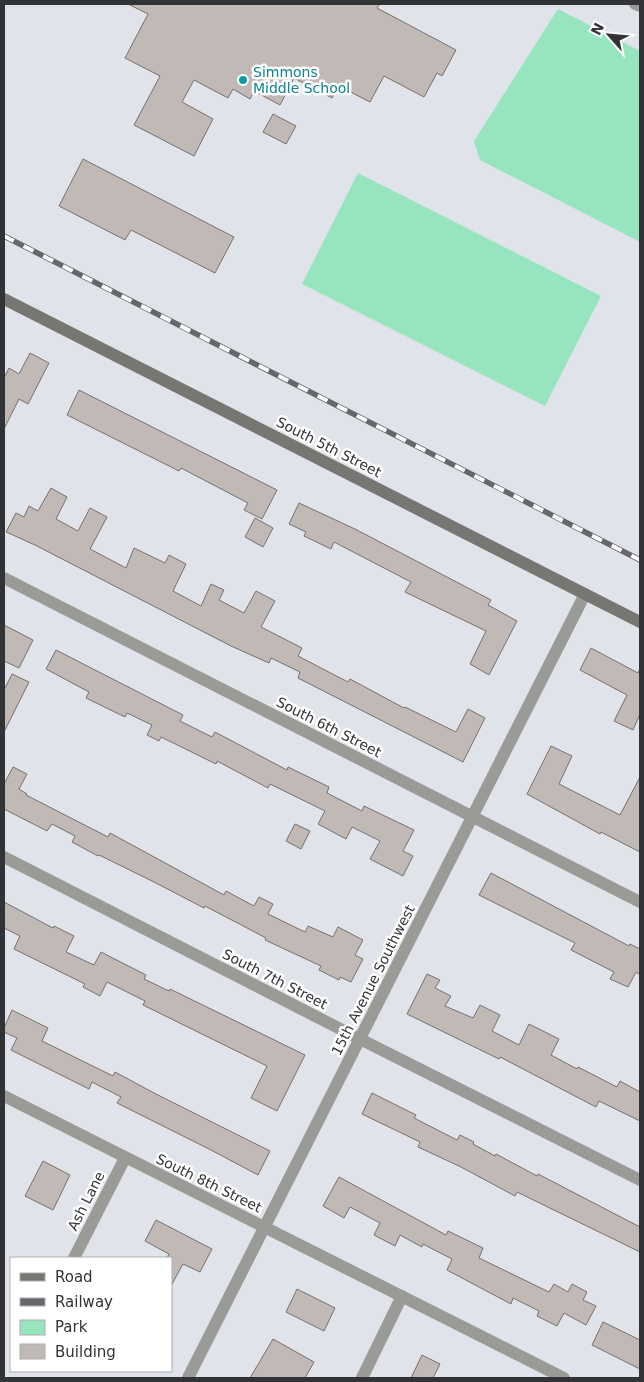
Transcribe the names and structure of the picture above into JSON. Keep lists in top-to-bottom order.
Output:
{
  "streets": {
    "main road": ["South 5th Street"],
    "street": [
      "South 6th Street",
      "South 7th Street",
      "15th Avenue Southwest",
      "South 8th Street",
      "Ash Lane"
    ]
  },
  "crossings": [
    ["South 5th Street", "15th Avenue Southwest"],
    ["South 6th Street", "15th Avenue Southwest"],
    ["South 7th Street", "15th Avenue Southwest"],
    ["15th Avenue Southwest", "South 8th Street"],
    ["South 8th Street", "Ash Lane"]
  ],
  "places": ["Simmons Middle School"],
  "legend": [
    "Road",
    "Railway",
    "Park",
    "Building"
  ],
  "north": "top left"
}
